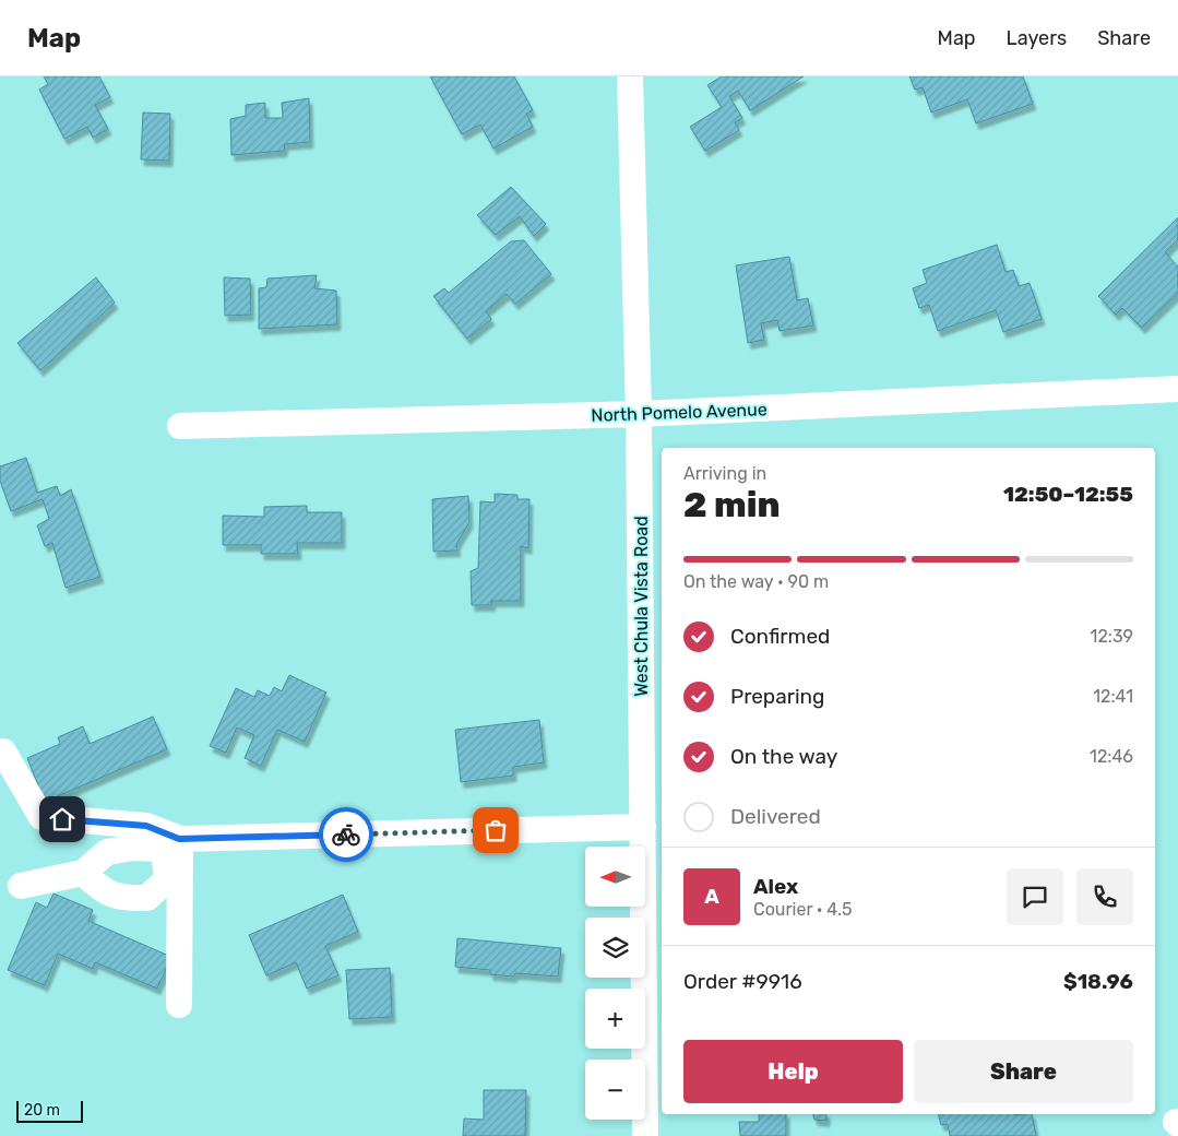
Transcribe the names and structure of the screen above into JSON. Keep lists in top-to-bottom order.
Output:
{
  "streets": {
    "street": ["North Pomelo Avenue", "West Chula Vista Road"]
  },
  "crossings": [
    ["North Pomelo Avenue", "West Chula Vista Road"]
  ],
  "scale_bar": "20 m",
  "north": "left",
  "page": {
    "header": "Map",
    "nav": ["Map", "Layers", "Share"],
    "heading": ["2 min", "Arriving in", "12:50–12:55"],
    "panel": [
      "Alex",
      "Courier · 4.5",
      "Order #9916",
      "$18.96"
    ],
    "bar": "On the way · 90 m",
    "list": [
      ["Confirmed", "12:39"],
      ["Preparing", "12:41"],
      ["On the way", "12:46"],
      "Delivered"
    ],
    "map_buttons": ["+", "−"],
    "round": "A",
    "buttons": ["Help", "Share"],
    "scale": "20 m"
  }
}
